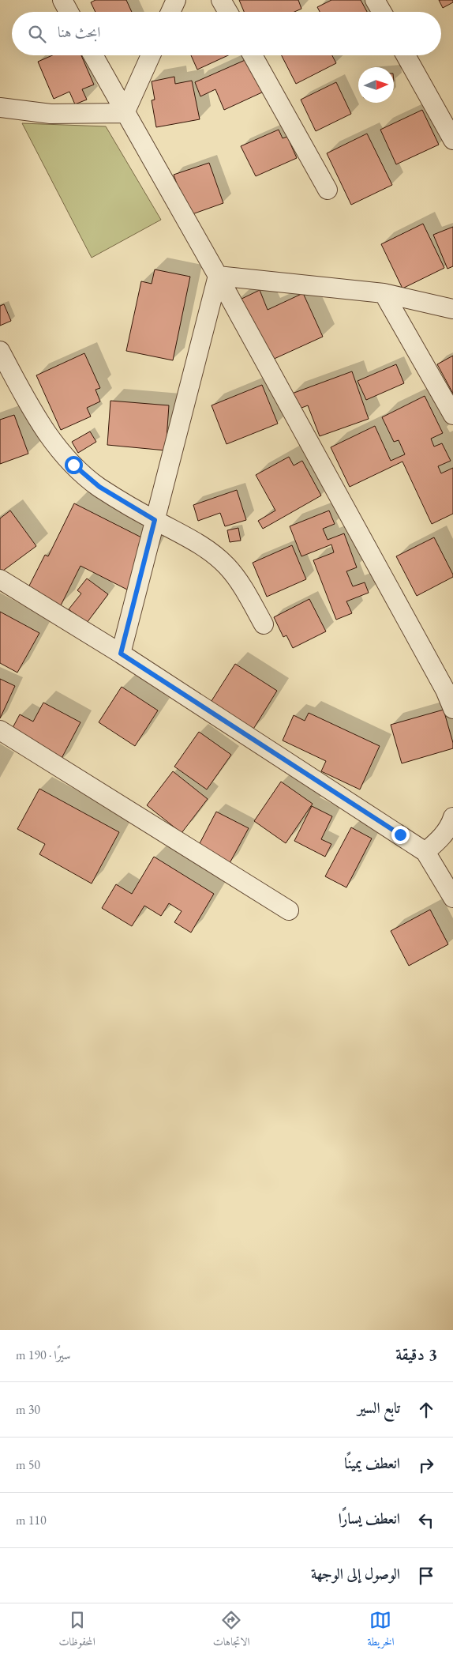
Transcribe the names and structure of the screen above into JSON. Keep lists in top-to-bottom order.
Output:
{
  "north": "right",
  "page": {
    "search": "ابحث هنا",
    "heading": ["3 دقيقة", "سيرًا · 190 m"],
    "list": [
      ["تابع السير", "30 m"],
      ["انعطف يمينًا", "50 m"],
      ["انعطف يسارًا", "110 m"],
      "الوصول إلى الوجهة"
    ],
    "nav": ["الخريطة", "الاتجاهات", "المحفوظات"]
  }
}
